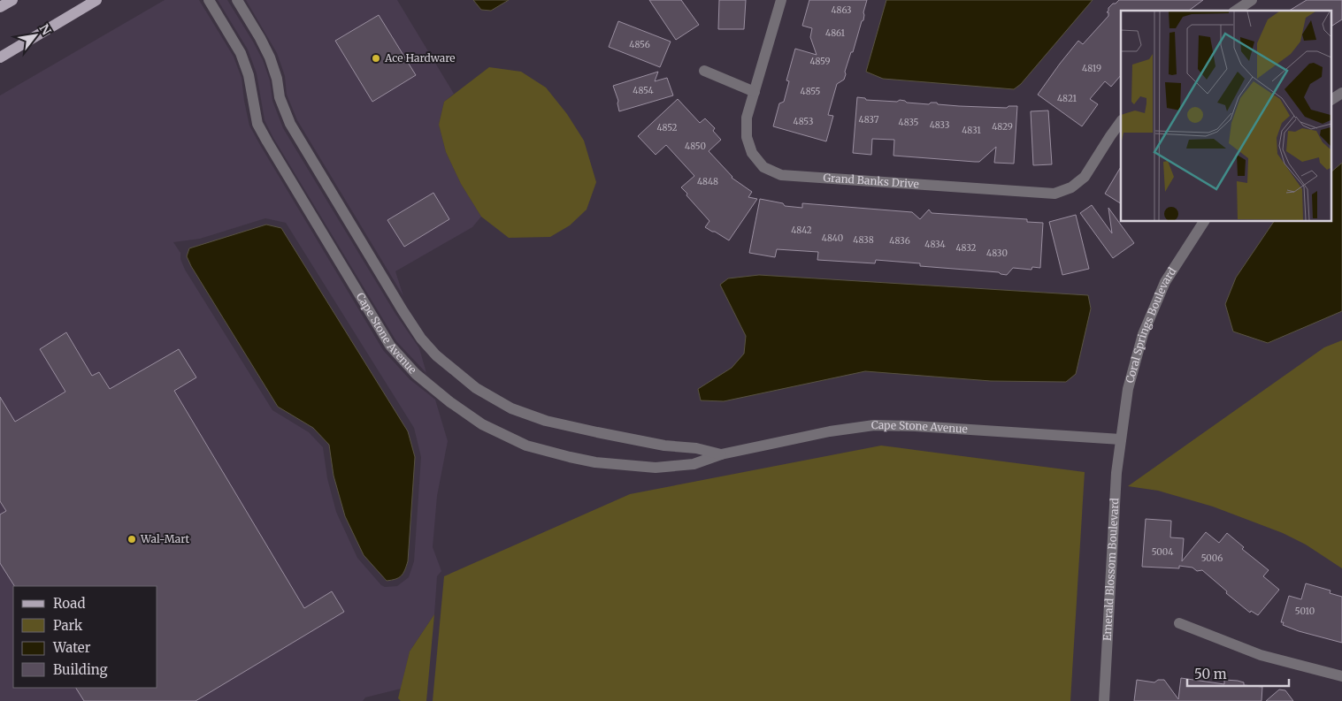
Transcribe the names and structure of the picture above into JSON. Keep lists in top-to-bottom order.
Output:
{
  "streets": {
    "street": [
      "Grand Banks Drive",
      "Coral Springs Boulevard",
      "Cape Stone Avenue",
      "Emerald Blossom Boulevard"
    ]
  },
  "crossings": [
    ["Coral Springs Boulevard", "Cape Stone Avenue"],
    ["Coral Springs Boulevard", "Emerald Blossom Boulevard"],
    ["Cape Stone Avenue", "Emerald Blossom Boulevard"]
  ],
  "places": ["Ace Hardware", "Wal-Mart"],
  "house_numbers": [
    "4863",
    "4861",
    "4856",
    "4859",
    "4819",
    "4854",
    "4855",
    "4821",
    "4837",
    "4853",
    "4835",
    "4833",
    "4829",
    "4852",
    "4831",
    "4850",
    "4848",
    "4842",
    "4840",
    "4838",
    "4836",
    "4834",
    "4832",
    "4830",
    "5004",
    "5006",
    "5010"
  ],
  "legend": [
    "Road",
    "Park",
    "Water",
    "Building"
  ],
  "scale_bar": "50 m",
  "north": "top right"
}
